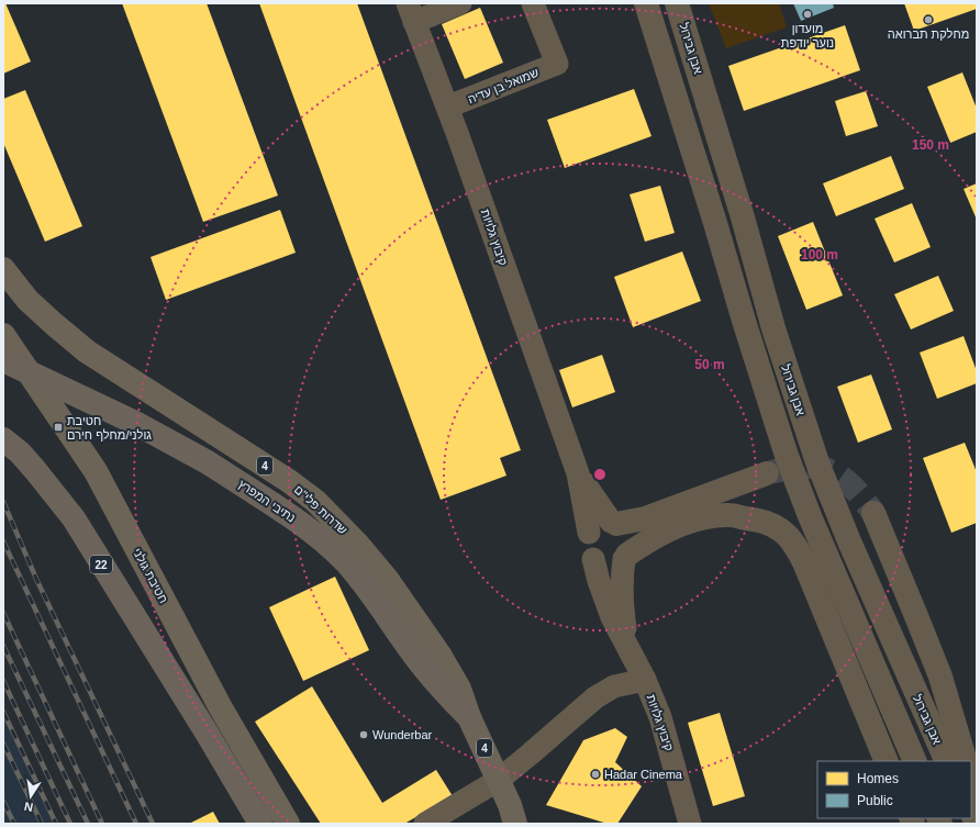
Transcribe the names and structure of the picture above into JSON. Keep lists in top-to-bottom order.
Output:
{
  "streets": {
    "highway": [
      "4",
      "נתיבי המפרץ",
      "שדרות פלי\"ם",
      "22",
      "חטיבת גולני"
    ],
    "street": ["אבן גבירול", "שמואל בן עדיה", "קיבוץ גלויות"]
  },
  "crossings": [
    ["שמואל בן עדיה", "קיבוץ גלויות"],
    ["נתיבי המפרץ", "שדרות פלי\"ם"]
  ],
  "places": {
    "other": [
      "מועדון נוער יודפת",
      "מחלקת תברואה",
      "Wunderbar",
      "Hadar Cinema"
    ],
    "transit": ["חטיבת גולני/מחלף חירם"]
  },
  "legend": ["Homes", "Public"],
  "north": "bottom",
  "rings": ["150 m", "100 m", "50 m"]
}
